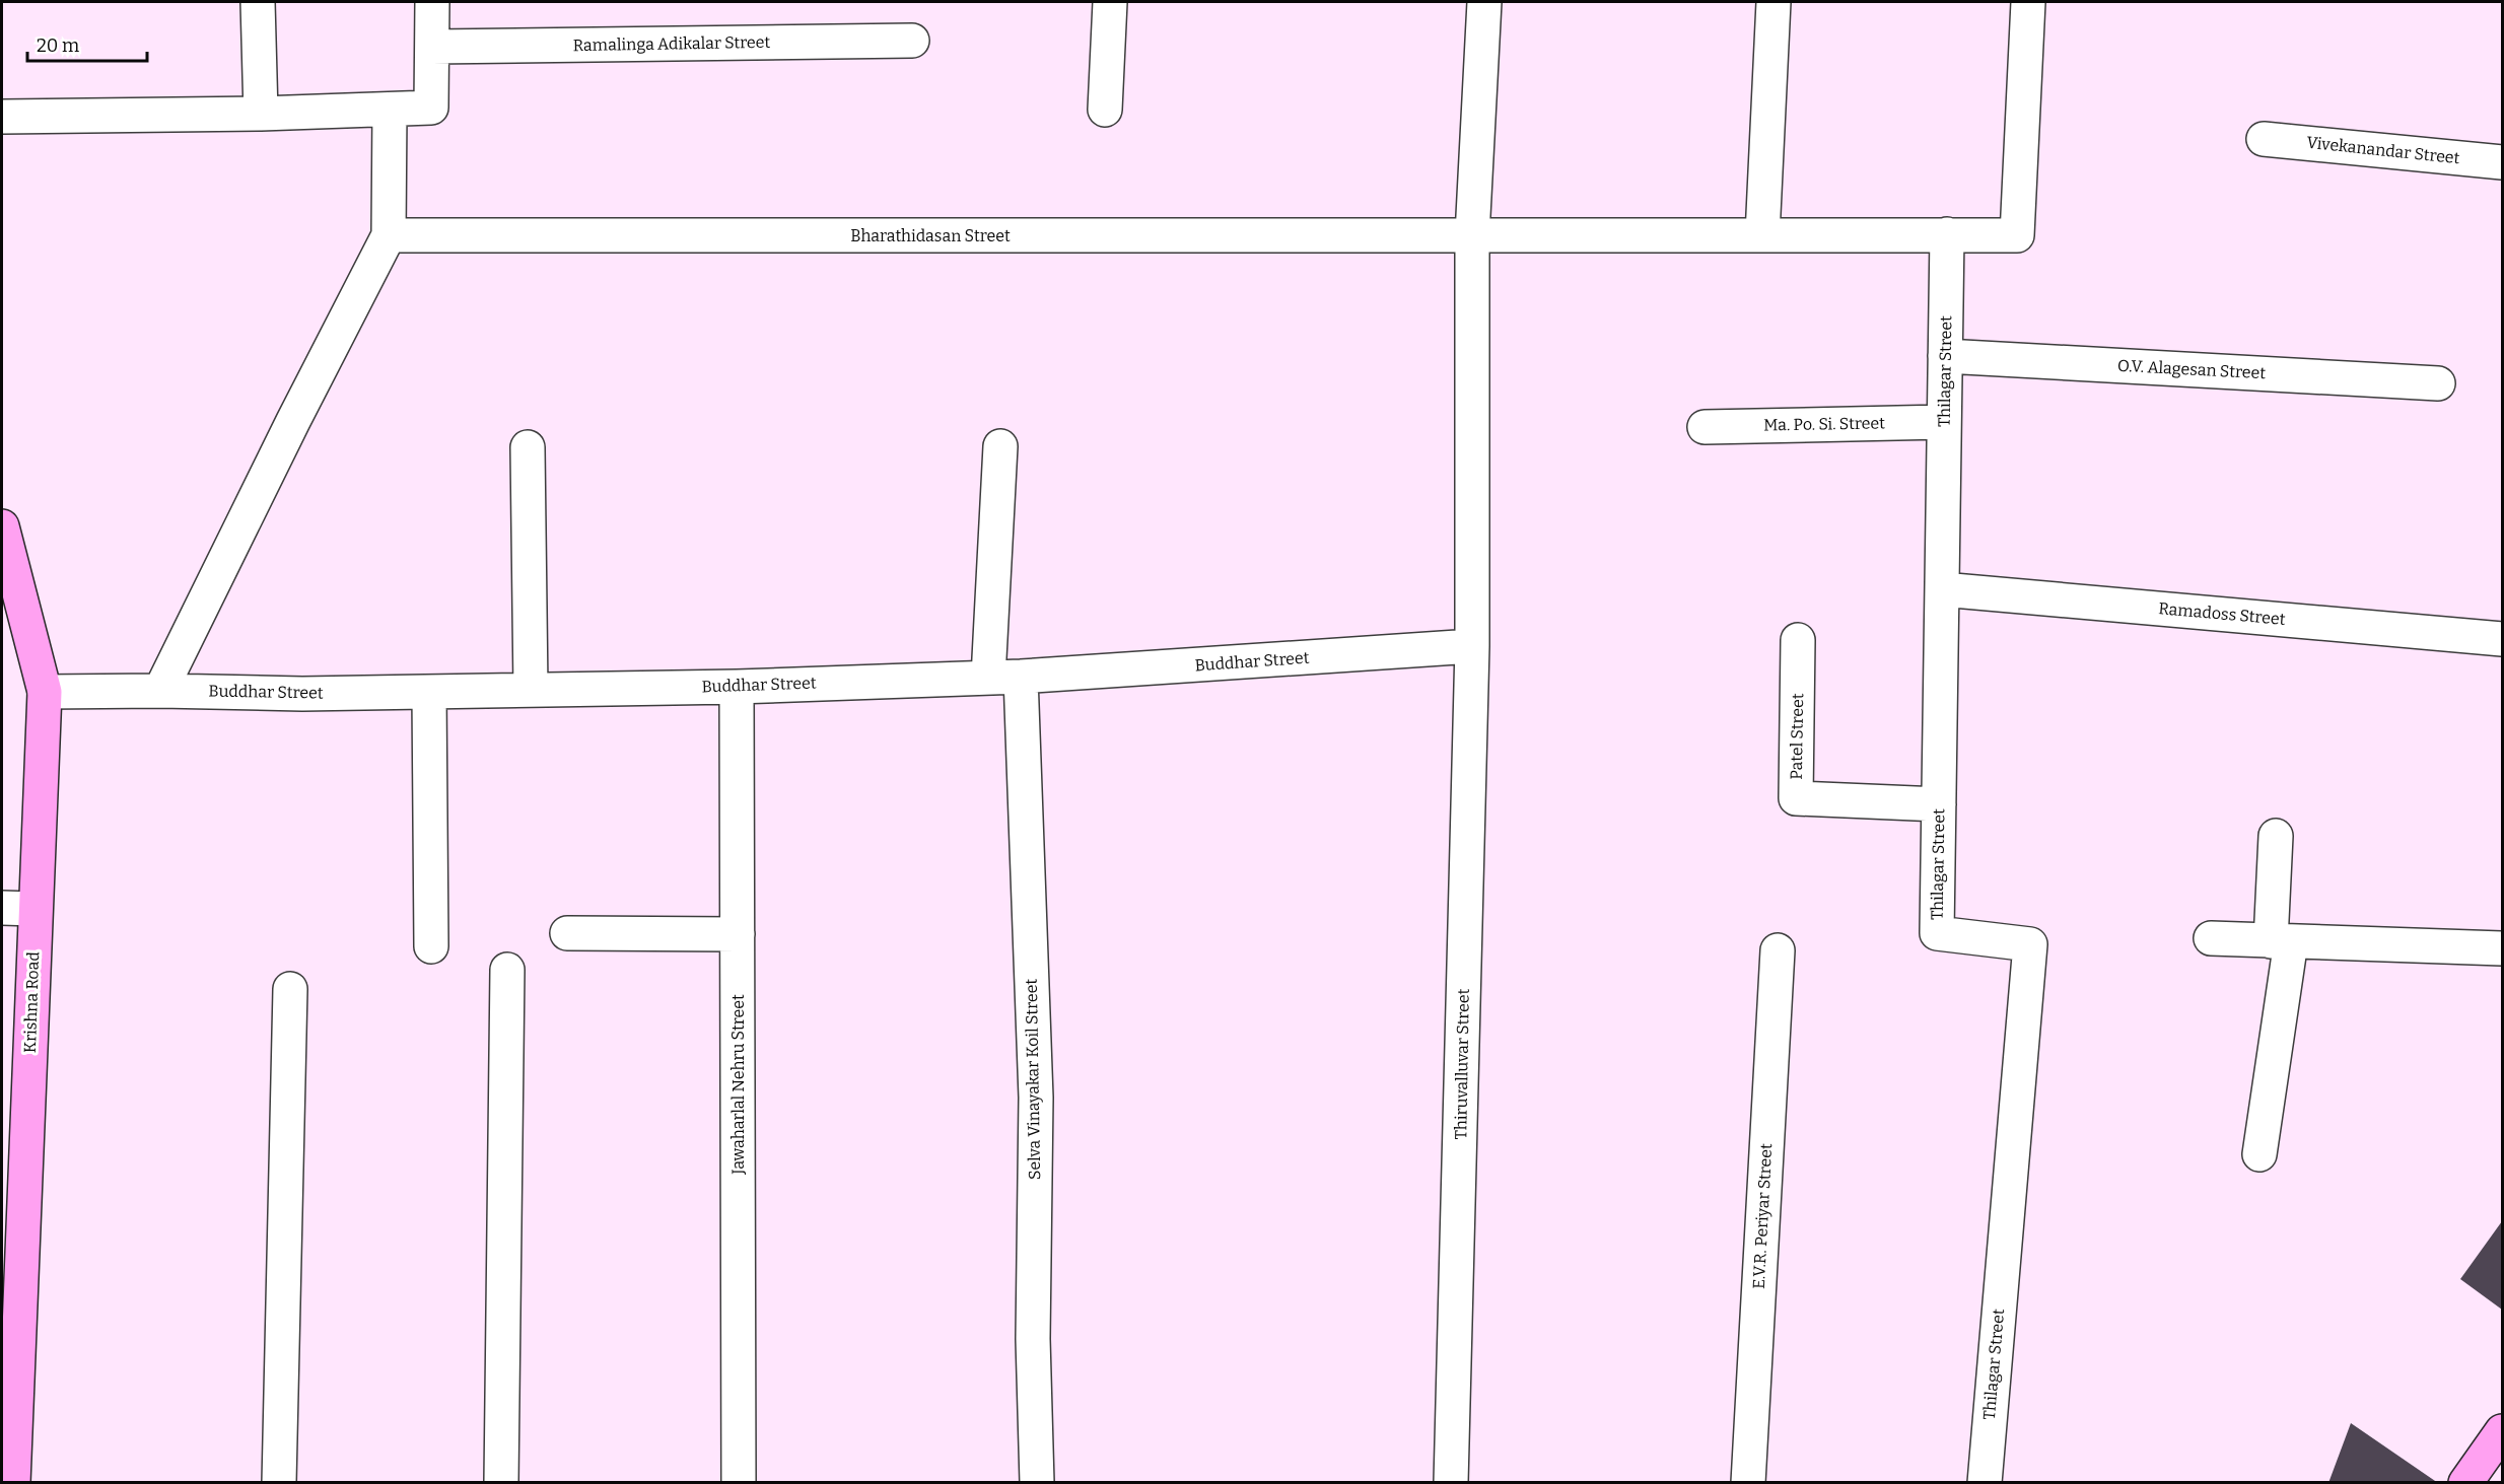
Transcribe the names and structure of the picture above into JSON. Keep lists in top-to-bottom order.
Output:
{
  "streets": {
    "street": [
      "Ramalinga Adikalar Street",
      "Vivekanandar Street",
      "Bharathidasan Street",
      "O.V. Alagesan Street",
      "Thilagar Street",
      "Ma. Po. Si. Street",
      "Ramadoss Street",
      "Buddhar Street",
      "Patel Street",
      "Krishna Road",
      "Thiruvalluvar Street",
      "Selva Vinayakar Koil Street",
      "Jawaharlal Nehru Street",
      "E.V.R. Periyar Street"
    ]
  },
  "crossings": [
    ["Bharathidasan Street", "Thilagar Street"],
    ["Bharathidasan Street", "Thiruvalluvar Street"],
    ["O.V. Alagesan Street", "Thilagar Street"],
    ["Thilagar Street", "Ma. Po. Si. Street"],
    ["Thilagar Street", "Ramadoss Street"],
    ["Thilagar Street", "Patel Street"],
    ["Buddhar Street", "Krishna Road"],
    ["Buddhar Street", "Thiruvalluvar Street"],
    ["Buddhar Street", "Selva Vinayakar Koil Street"],
    ["Buddhar Street", "Jawaharlal Nehru Street"]
  ],
  "scale_bar": "20 m"
}
